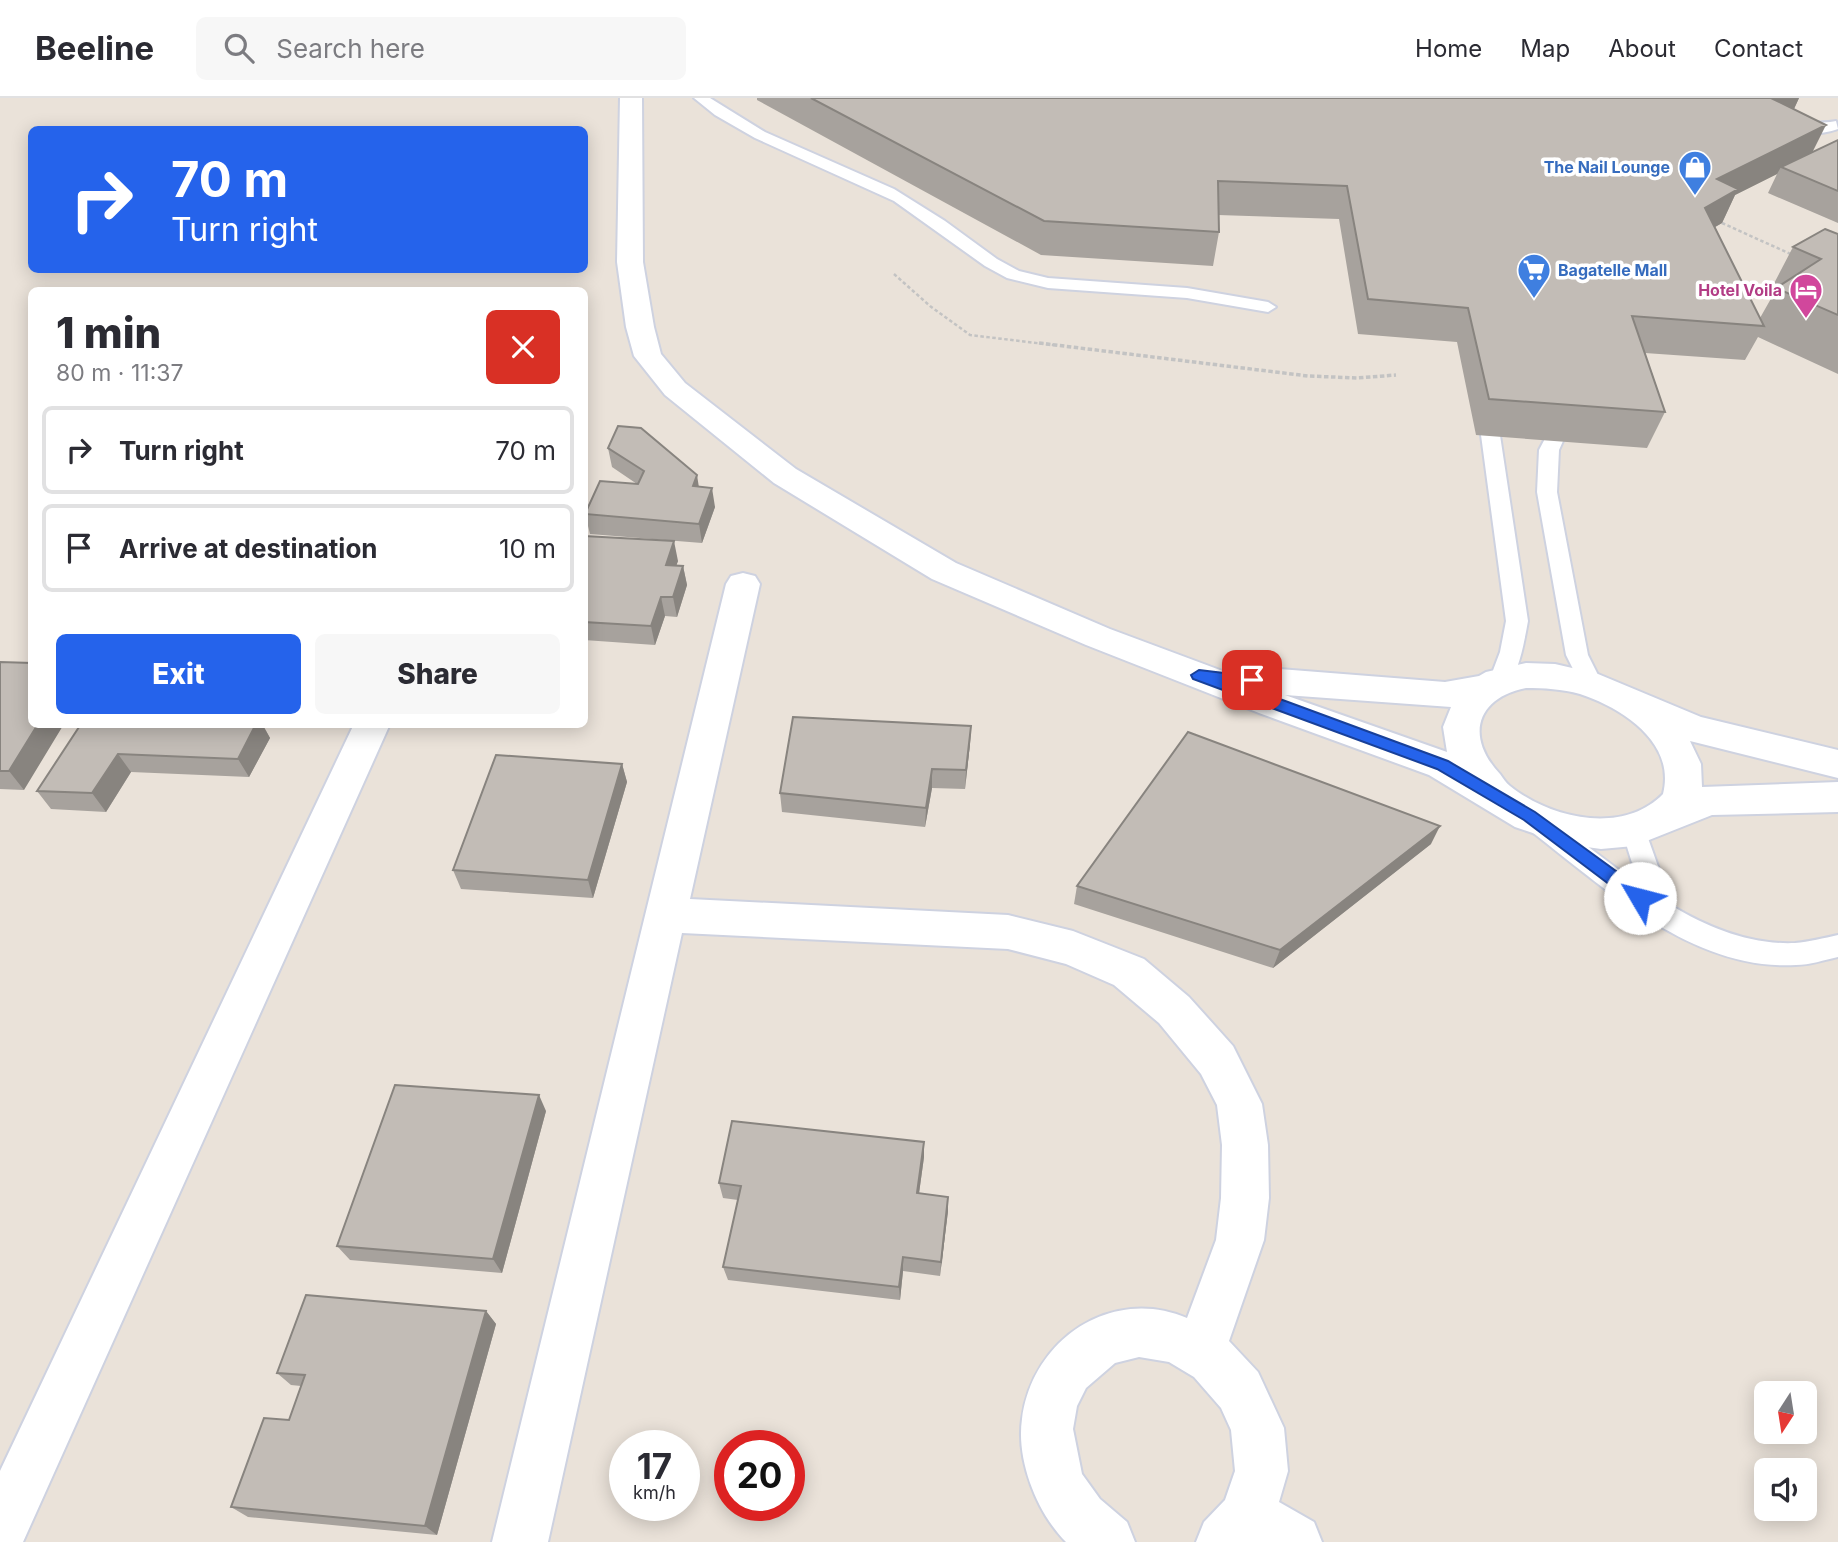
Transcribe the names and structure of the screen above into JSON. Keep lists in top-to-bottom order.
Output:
{
  "places": {
    "shop": ["The Nail Lounge"],
    "supermarket": ["Bagatelle Mall"],
    "hotel": ["Hotel Voila"]
  },
  "north": "bottom",
  "page": {
    "header": "Beeline",
    "search": "Search here",
    "nav": [
      "Home",
      "Map",
      "About",
      "Contact"
    ],
    "turn": ["70 m", "Turn right"],
    "heading": ["1 min", "80 m · 11:37"],
    "list": [
      {
        "name": "Turn right",
        "value": "70 m"
      },
      {
        "name": "Arrive at destination",
        "value": "10 m"
      }
    ],
    "buttons": ["Exit", "Share"],
    "speed": "17 km/h",
    "limit": "20"
  }
}
